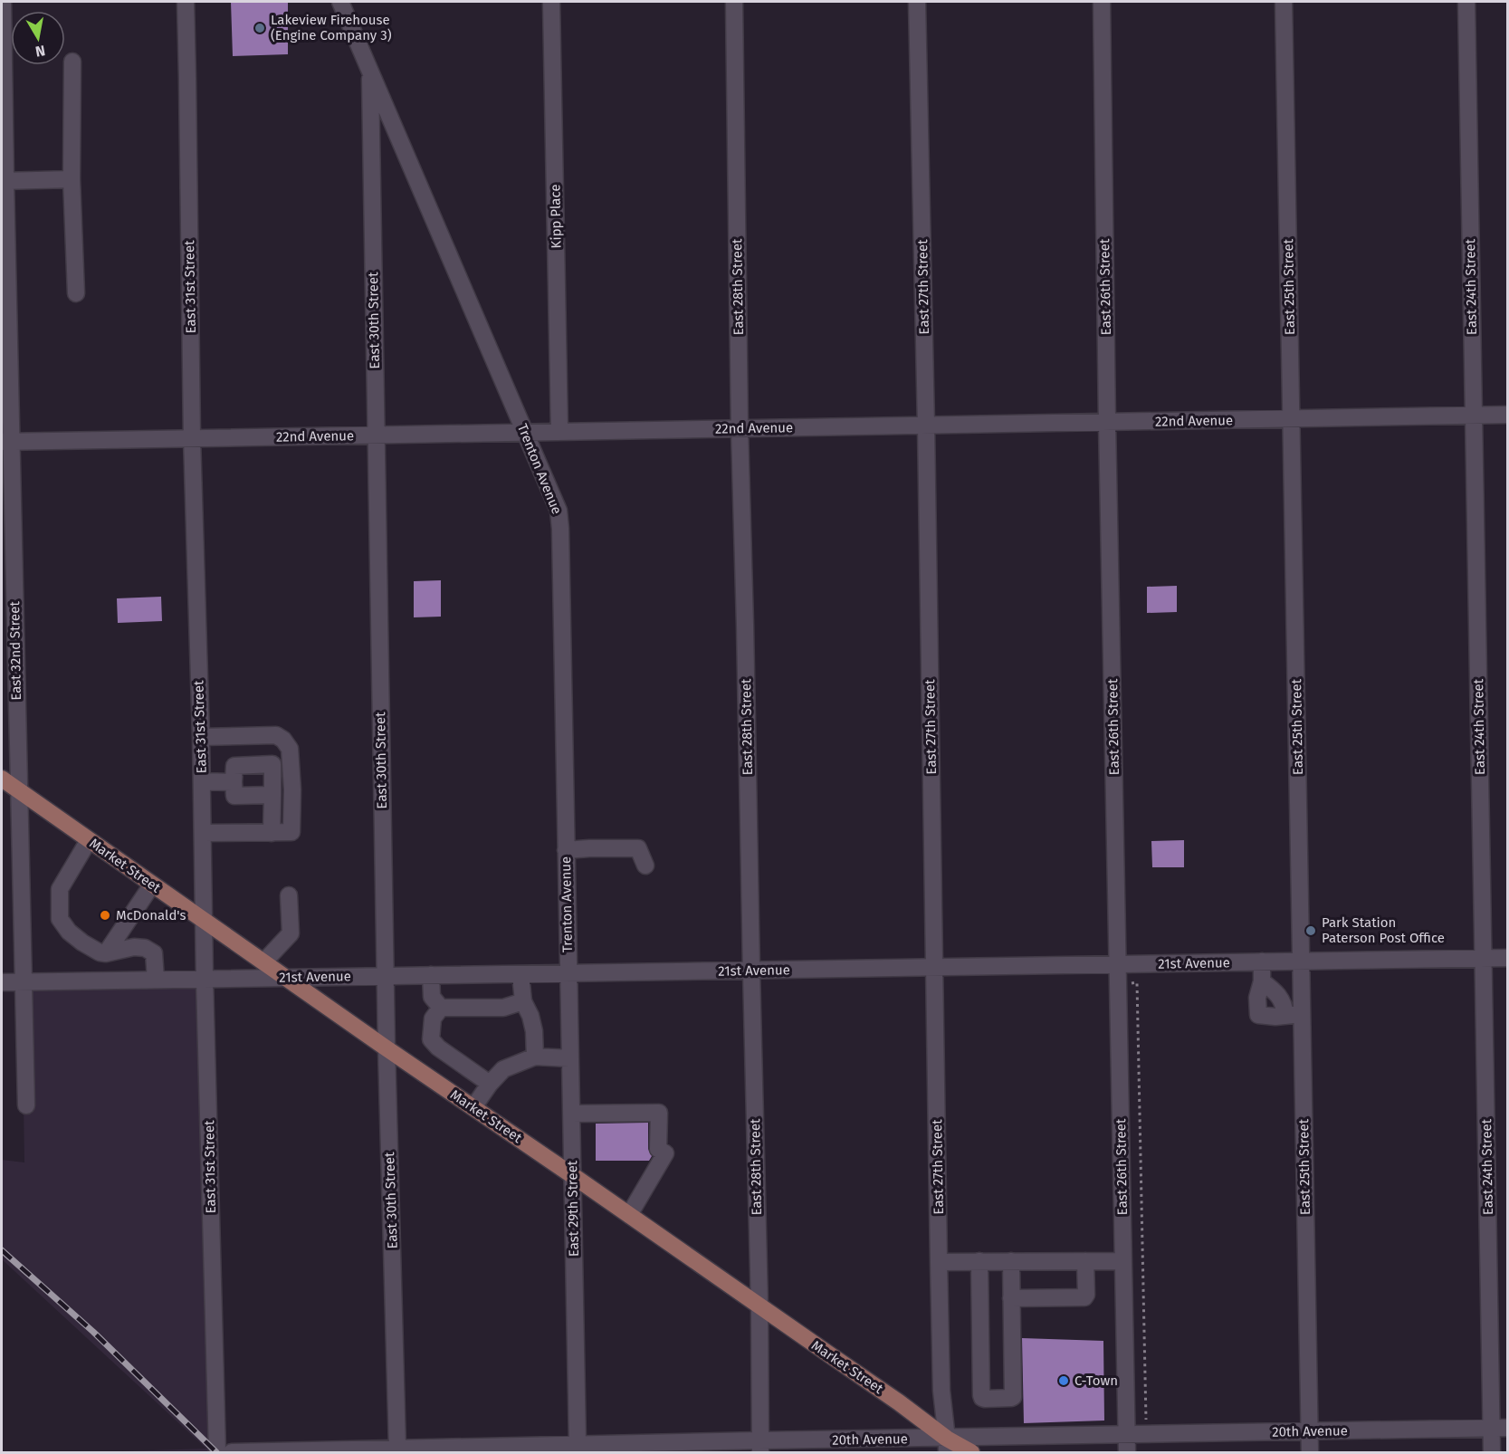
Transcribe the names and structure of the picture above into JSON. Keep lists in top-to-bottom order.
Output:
{
  "streets": {
    "main road": ["Market Street"],
    "street": [
      "Kipp Place",
      "East 31st Street",
      "East 28th Street",
      "East 27th Street",
      "East 26th Street",
      "East 25th Street",
      "East 24th Street",
      "East 30th Street",
      "22nd Avenue",
      "Trenton Avenue",
      "East 32nd Street",
      "21st Avenue",
      "East 29th Street",
      "20th Avenue"
    ]
  },
  "crossings": [
    ["Kipp Place", "22nd Avenue"],
    ["East 31st Street", "22nd Avenue"],
    ["East 31st Street", "Market Street"],
    ["East 31st Street", "21st Avenue"],
    ["East 28th Street", "22nd Avenue"],
    ["East 28th Street", "Market Street"],
    ["East 28th Street", "21st Avenue"],
    ["East 28th Street", "20th Avenue"],
    ["East 27th Street", "22nd Avenue"],
    ["East 27th Street", "Market Street"],
    ["East 27th Street", "21st Avenue"],
    ["East 27th Street", "20th Avenue"],
    ["East 26th Street", "22nd Avenue"],
    ["East 26th Street", "21st Avenue"],
    ["East 26th Street", "20th Avenue"],
    ["East 25th Street", "22nd Avenue"],
    ["East 25th Street", "21st Avenue"],
    ["East 25th Street", "20th Avenue"],
    ["East 24th Street", "22nd Avenue"],
    ["East 24th Street", "21st Avenue"],
    ["East 24th Street", "20th Avenue"],
    ["East 30th Street", "22nd Avenue"],
    ["East 30th Street", "Trenton Avenue"],
    ["East 30th Street", "Market Street"],
    ["East 30th Street", "21st Avenue"],
    ["East 30th Street", "20th Avenue"],
    ["22nd Avenue", "Trenton Avenue"],
    ["22nd Avenue", "East 32nd Street"],
    ["Trenton Avenue", "21st Avenue"],
    ["Trenton Avenue", "East 29th Street"],
    ["East 32nd Street", "Market Street"],
    ["East 32nd Street", "21st Avenue"],
    ["Market Street", "21st Avenue"],
    ["Market Street", "East 29th Street"],
    ["Market Street", "20th Avenue"],
    ["21st Avenue", "East 29th Street"],
    ["East 29th Street", "20th Avenue"]
  ],
  "places": [
    "Lakeview Firehouse (Engine Company 3)",
    "McDonald's",
    "Park Station Paterson Post Office",
    "C-Town"
  ],
  "north": "bottom"
}
